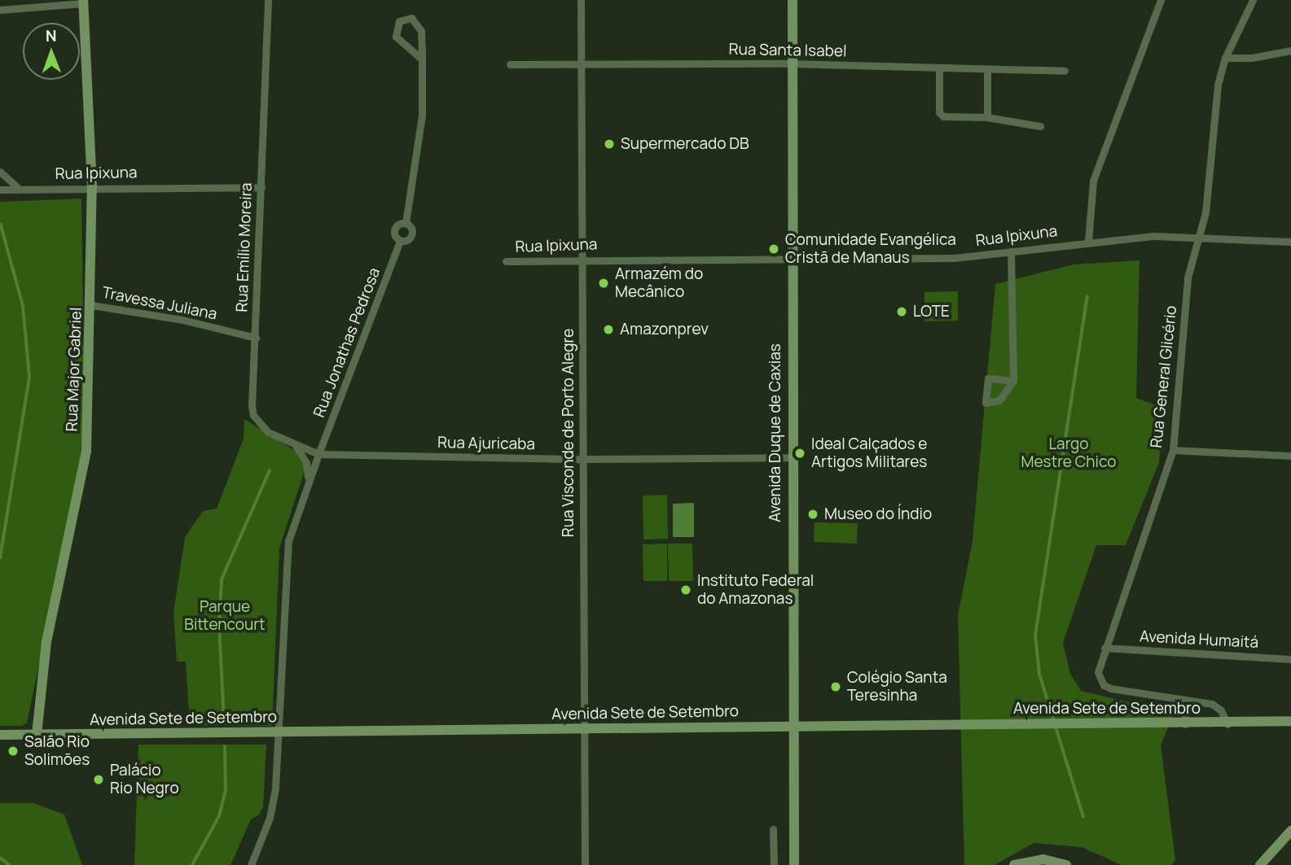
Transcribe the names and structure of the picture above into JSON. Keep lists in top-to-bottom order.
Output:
{
  "streets": {
    "street": [
      "Rua Santa Isabel",
      "Rua Ipixuna",
      "Rua Emílio Moreira",
      "Travessa Juliana",
      "Rua Jonathas Pedrosa",
      "Rua Major Gabriel",
      "Rua General Glicério",
      "Rua Visconde de Porto Alegre",
      "Avenida Duque de Caxias",
      "Rua Ajuricaba",
      "Avenida Humaitá",
      "Avenida Sete de Setembro"
    ]
  },
  "crossings": [
    ["Rua Santa Isabel", "Rua Visconde de Porto Alegre"],
    ["Rua Santa Isabel", "Avenida Duque de Caxias"],
    ["Rua Ipixuna", "Rua Emílio Moreira"],
    ["Rua Ipixuna", "Rua Major Gabriel"],
    ["Rua Ipixuna", "Rua General Glicério"],
    ["Rua Ipixuna", "Rua Visconde de Porto Alegre"],
    ["Rua Ipixuna", "Avenida Duque de Caxias"],
    ["Rua Emílio Moreira", "Travessa Juliana"],
    ["Rua Emílio Moreira", "Rua Jonathas Pedrosa"],
    ["Rua Emílio Moreira", "Rua Ajuricaba"],
    ["Travessa Juliana", "Rua Major Gabriel"],
    ["Rua Jonathas Pedrosa", "Rua Ajuricaba"],
    ["Rua Jonathas Pedrosa", "Avenida Sete de Setembro"],
    ["Rua Major Gabriel", "Avenida Sete de Setembro"],
    ["Rua General Glicério", "Avenida Humaitá"],
    ["Rua General Glicério", "Avenida Sete de Setembro"],
    ["Rua Visconde de Porto Alegre", "Rua Ajuricaba"],
    ["Rua Visconde de Porto Alegre", "Avenida Sete de Setembro"],
    ["Avenida Duque de Caxias", "Rua Ajuricaba"],
    ["Avenida Duque de Caxias", "Avenida Sete de Setembro"]
  ],
  "parks": ["Largo Mestre Chico", "Parque Bittencourt"],
  "places": [
    "Supermercado DB",
    "Comunidade Evangélica Cristã de Manaus",
    "Armazém do Mecânico",
    "LOTE",
    "Amazonprev",
    "Ideal Calçados e Artigos Militares",
    "Museo do Índio",
    "Instituto Federal do Amazonas",
    "Colégio Santa Teresinha",
    "Salão Rio Solimões",
    "Palácio Rio Negro"
  ],
  "north": "top"
}
